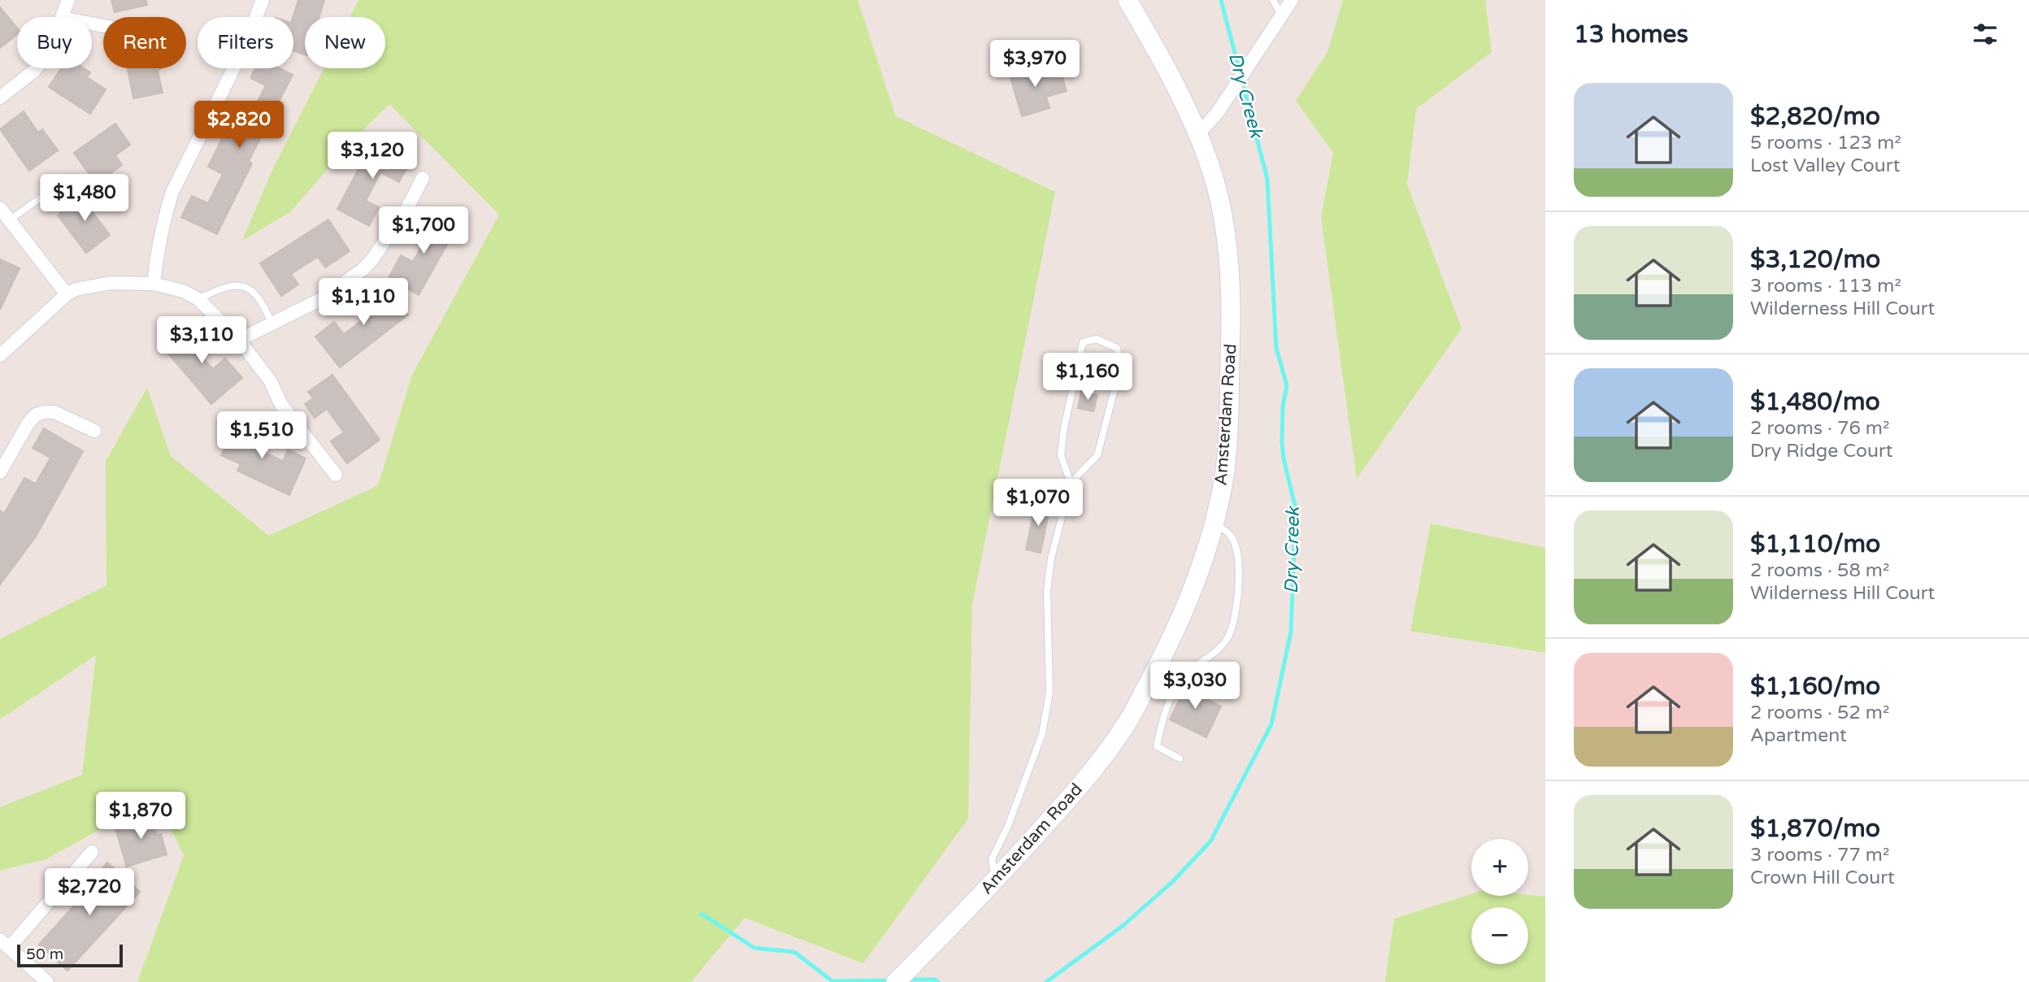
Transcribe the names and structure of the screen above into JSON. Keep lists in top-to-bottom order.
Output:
{
  "streets": {
    "main road": ["Amsterdam Road"]
  },
  "water": ["Dry Creek"],
  "scale_bar": "50 m",
  "page": {
    "heading": "13 homes",
    "chip": [
      "Buy",
      "Rent",
      "Filters",
      "New"
    ],
    "price": [
      "$3,970",
      "$2,820",
      "$3,120",
      "$1,480",
      "$1,700",
      "$1,110",
      "$3,110",
      "$1,160",
      "$1,510",
      "$1,070",
      "$3,030",
      "$1,870",
      "$2,720"
    ],
    "list": [
      {
        "name": "$2,820/mo",
        "note": "5 rooms · 123 m² · Lost Valley Court"
      },
      {
        "name": "$3,120/mo",
        "note": "3 rooms · 113 m² · Wilderness Hill Court"
      },
      {
        "name": "$1,480/mo",
        "note": "2 rooms · 76 m² · Dry Ridge Court"
      },
      {
        "name": "$1,110/mo",
        "note": "2 rooms · 58 m² · Wilderness Hill Court"
      },
      {
        "name": "$1,160/mo",
        "note": "2 rooms · 52 m² · Apartment"
      },
      {
        "name": "$1,870/mo",
        "note": "3 rooms · 77 m² · Crown Hill Court"
      }
    ],
    "map_buttons": ["+", "−"],
    "scale": "50 m"
  }
}
